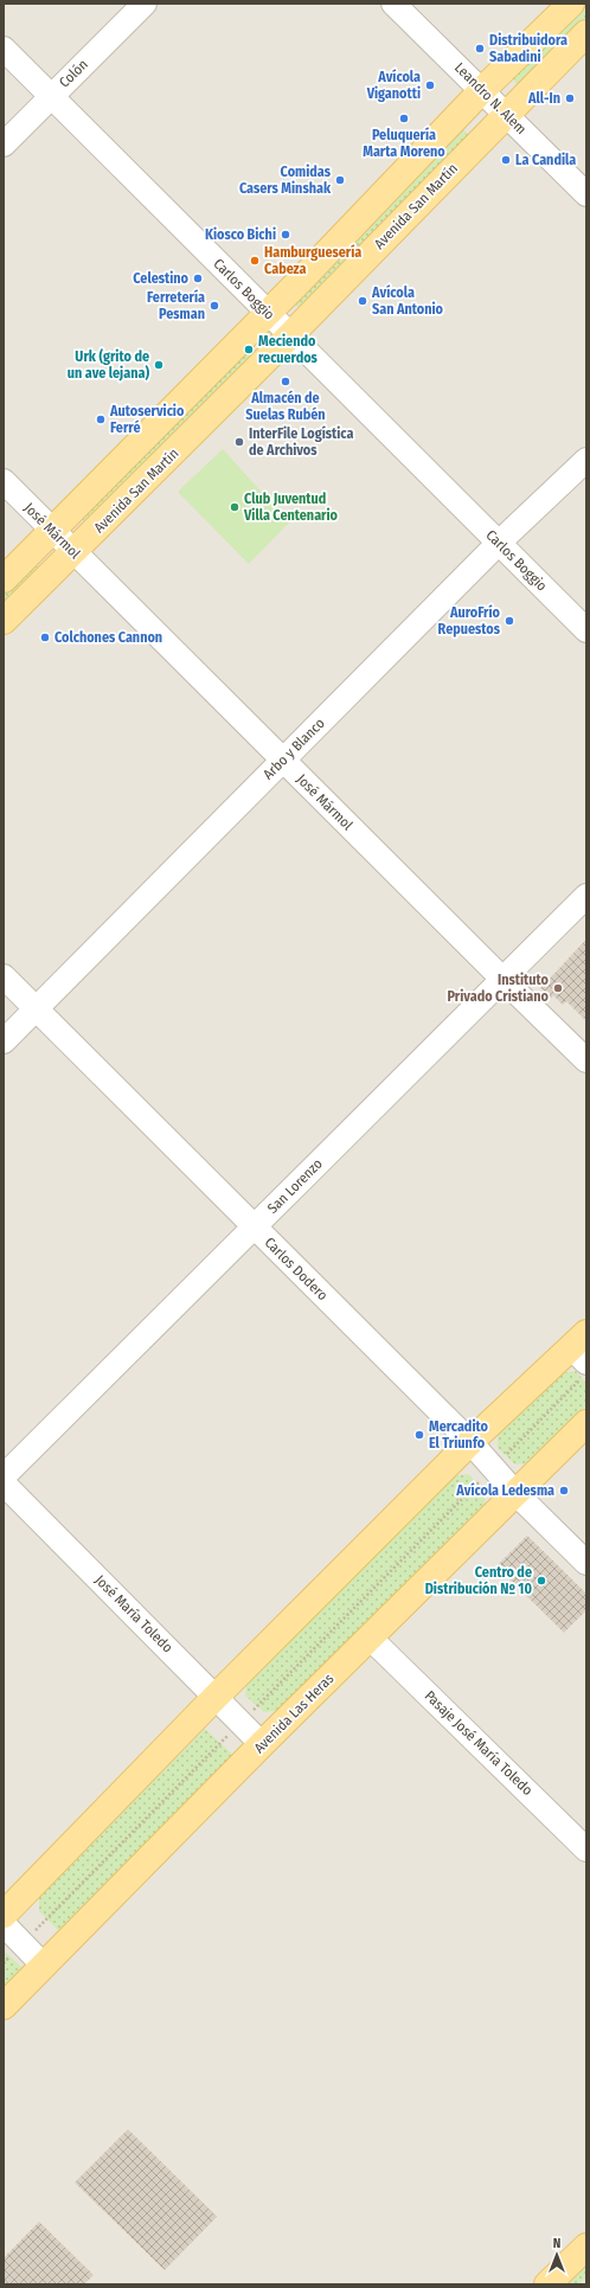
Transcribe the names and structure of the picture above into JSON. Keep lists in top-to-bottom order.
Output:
{
  "streets": {
    "main road": ["Avenida San Martín", "Avenida Las Heras"],
    "street": [
      "Colón",
      "Leandro N. Alem",
      "Carlos Boggio",
      "José Mármol",
      "Arbo y Blanco",
      "San Lorenzo",
      "Carlos Dodero",
      "José María Toledo",
      "Pasaje José María Toledo"
    ]
  },
  "crossings": [
    ["Colón", "Carlos Boggio"],
    ["Leandro N. Alem", "Avenida San Martín"],
    ["Avenida San Martín", "Carlos Boggio"],
    ["Avenida San Martín", "José Mármol"],
    ["Carlos Boggio", "Arbo y Blanco"],
    ["José Mármol", "Arbo y Blanco"],
    ["José Mármol", "San Lorenzo"],
    ["Arbo y Blanco", "Carlos Dodero"],
    ["San Lorenzo", "Carlos Dodero"],
    ["Carlos Dodero", "Avenida Las Heras"],
    ["José María Toledo", "Avenida Las Heras"],
    ["Avenida Las Heras", "Pasaje José María Toledo"]
  ],
  "places": [
    "Distribuidora Sabadini",
    "Avícola Viganotti",
    "All-In",
    "Peluquería Marta Moreno",
    "La Candila",
    "Comidas Casers Minshak",
    "Kiosco Bichi",
    "Hamburguesería Cabeza",
    "Celestino",
    "Avícola San Antonio",
    "Ferretería Pesman",
    "Meciendo recuerdos",
    "Urk (grito de un ave lejana)",
    "Almacén de Suelas Rubén",
    "Autoservicio Ferré",
    "InterFile Logística de Archivos",
    "Club Juventud Villa Centenario",
    "AuroFrío Repuestos",
    "Colchones Cannon",
    "Instituto Privado Cristiano",
    "Mercadito El Triunfo",
    "Avícola Ledesma",
    "Centro de Distribución Nº 10"
  ],
  "north": "top"
}
